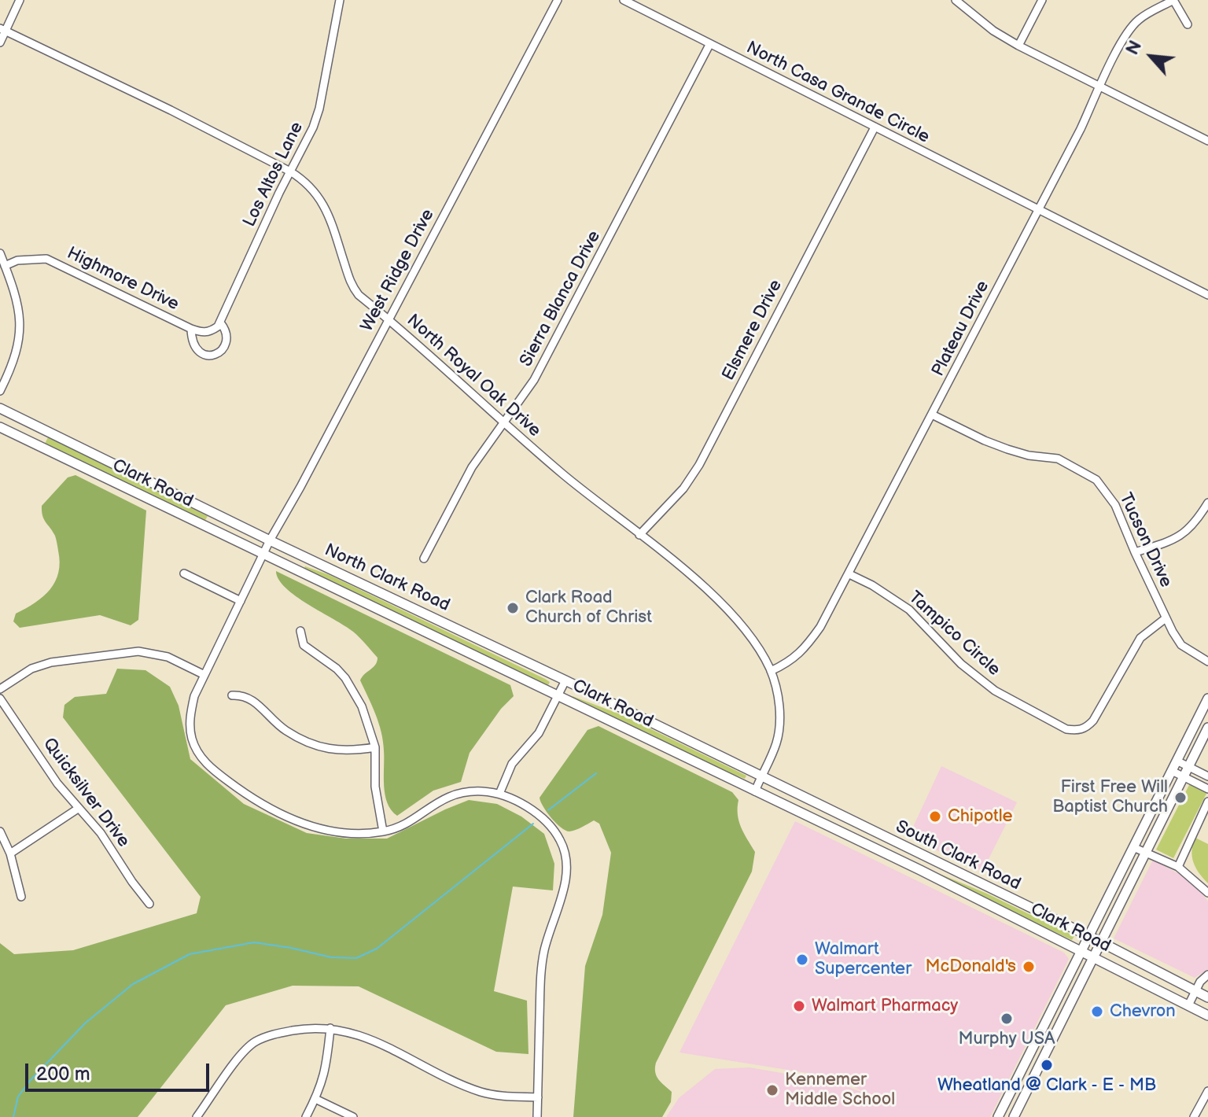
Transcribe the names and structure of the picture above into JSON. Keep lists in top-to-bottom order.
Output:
{
  "streets": {
    "main road": ["Clark Road", "North Clark Road", "South Clark Road"],
    "street": [
      "North Casa Grande Circle",
      "Los Altos Lane",
      "West Ridge Drive",
      "Highmore Drive",
      "Sierra Blanca Drive",
      "Plateau Drive",
      "Elsmere Drive",
      "North Royal Oak Drive",
      "Tucson Drive",
      "Tampico Circle",
      "Quicksilver Drive"
    ]
  },
  "crossings": [
    ["North Casa Grande Circle", "Sierra Blanca Drive"],
    ["North Casa Grande Circle", "Plateau Drive"],
    ["North Casa Grande Circle", "Elsmere Drive"],
    ["Los Altos Lane", "North Royal Oak Drive"],
    ["West Ridge Drive", "North Royal Oak Drive"],
    ["West Ridge Drive", "Clark Road"],
    ["West Ridge Drive", "North Clark Road"],
    ["Sierra Blanca Drive", "North Royal Oak Drive"],
    ["Plateau Drive", "North Royal Oak Drive"],
    ["Plateau Drive", "Tucson Drive"],
    ["Plateau Drive", "Tampico Circle"],
    ["Elsmere Drive", "North Royal Oak Drive"],
    ["North Royal Oak Drive", "Clark Road"],
    ["North Royal Oak Drive", "North Clark Road"],
    ["North Royal Oak Drive", "South Clark Road"],
    ["Tucson Drive", "Tampico Circle"],
    ["North Clark Road", "South Clark Road"]
  ],
  "places": [
    "Clark Road Church of Christ",
    "First Free Will Baptist Church",
    "Chipotle",
    "Walmart Supercenter",
    "McDonald's",
    "Walmart Pharmacy",
    "Chevron",
    "Murphy USA",
    "Wheatland @ Clark - E - MB",
    "Kennemer Middle School"
  ],
  "scale_bar": "200 m",
  "north": "top left"
}
